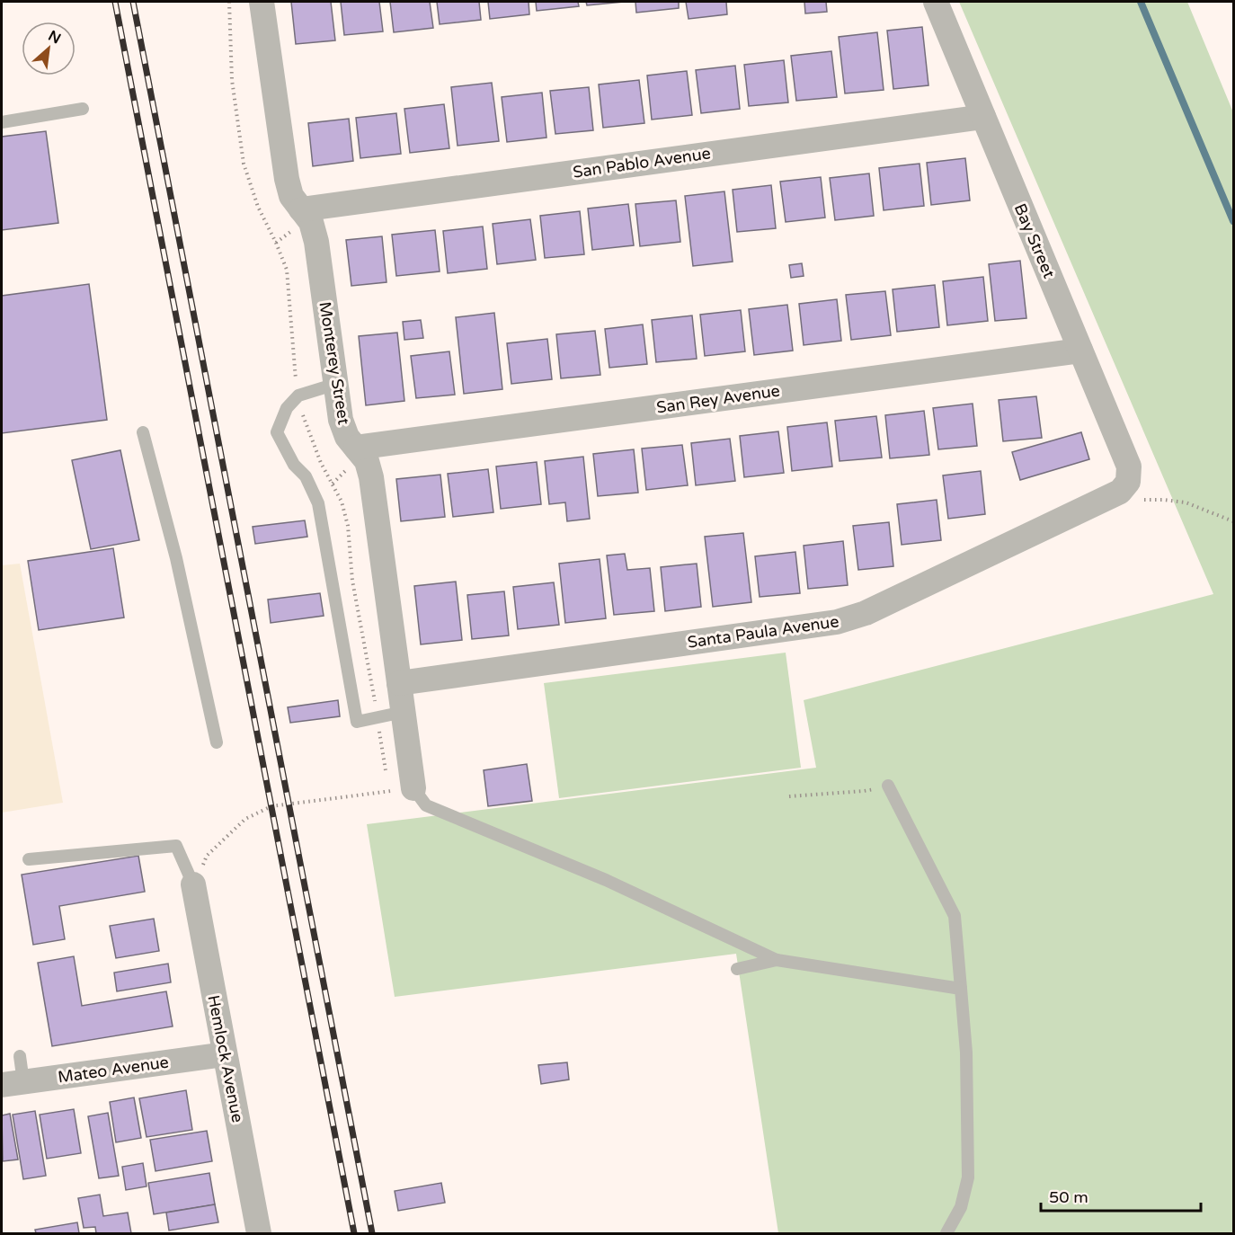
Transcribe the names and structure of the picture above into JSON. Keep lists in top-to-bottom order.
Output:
{
  "streets": {
    "street": [
      "San Pablo Avenue",
      "Bay Street",
      "Monterey Street",
      "San Rey Avenue",
      "Santa Paula Avenue",
      "Hemlock Avenue",
      "Mateo Avenue"
    ]
  },
  "crossings": [
    ["San Pablo Avenue", "Bay Street"],
    ["San Pablo Avenue", "Monterey Street"],
    ["Bay Street", "San Rey Avenue"],
    ["Bay Street", "Santa Paula Avenue"],
    ["Monterey Street", "San Rey Avenue"],
    ["Monterey Street", "Santa Paula Avenue"],
    ["Hemlock Avenue", "Mateo Avenue"]
  ],
  "scale_bar": "50 m",
  "north": "top right"
}
